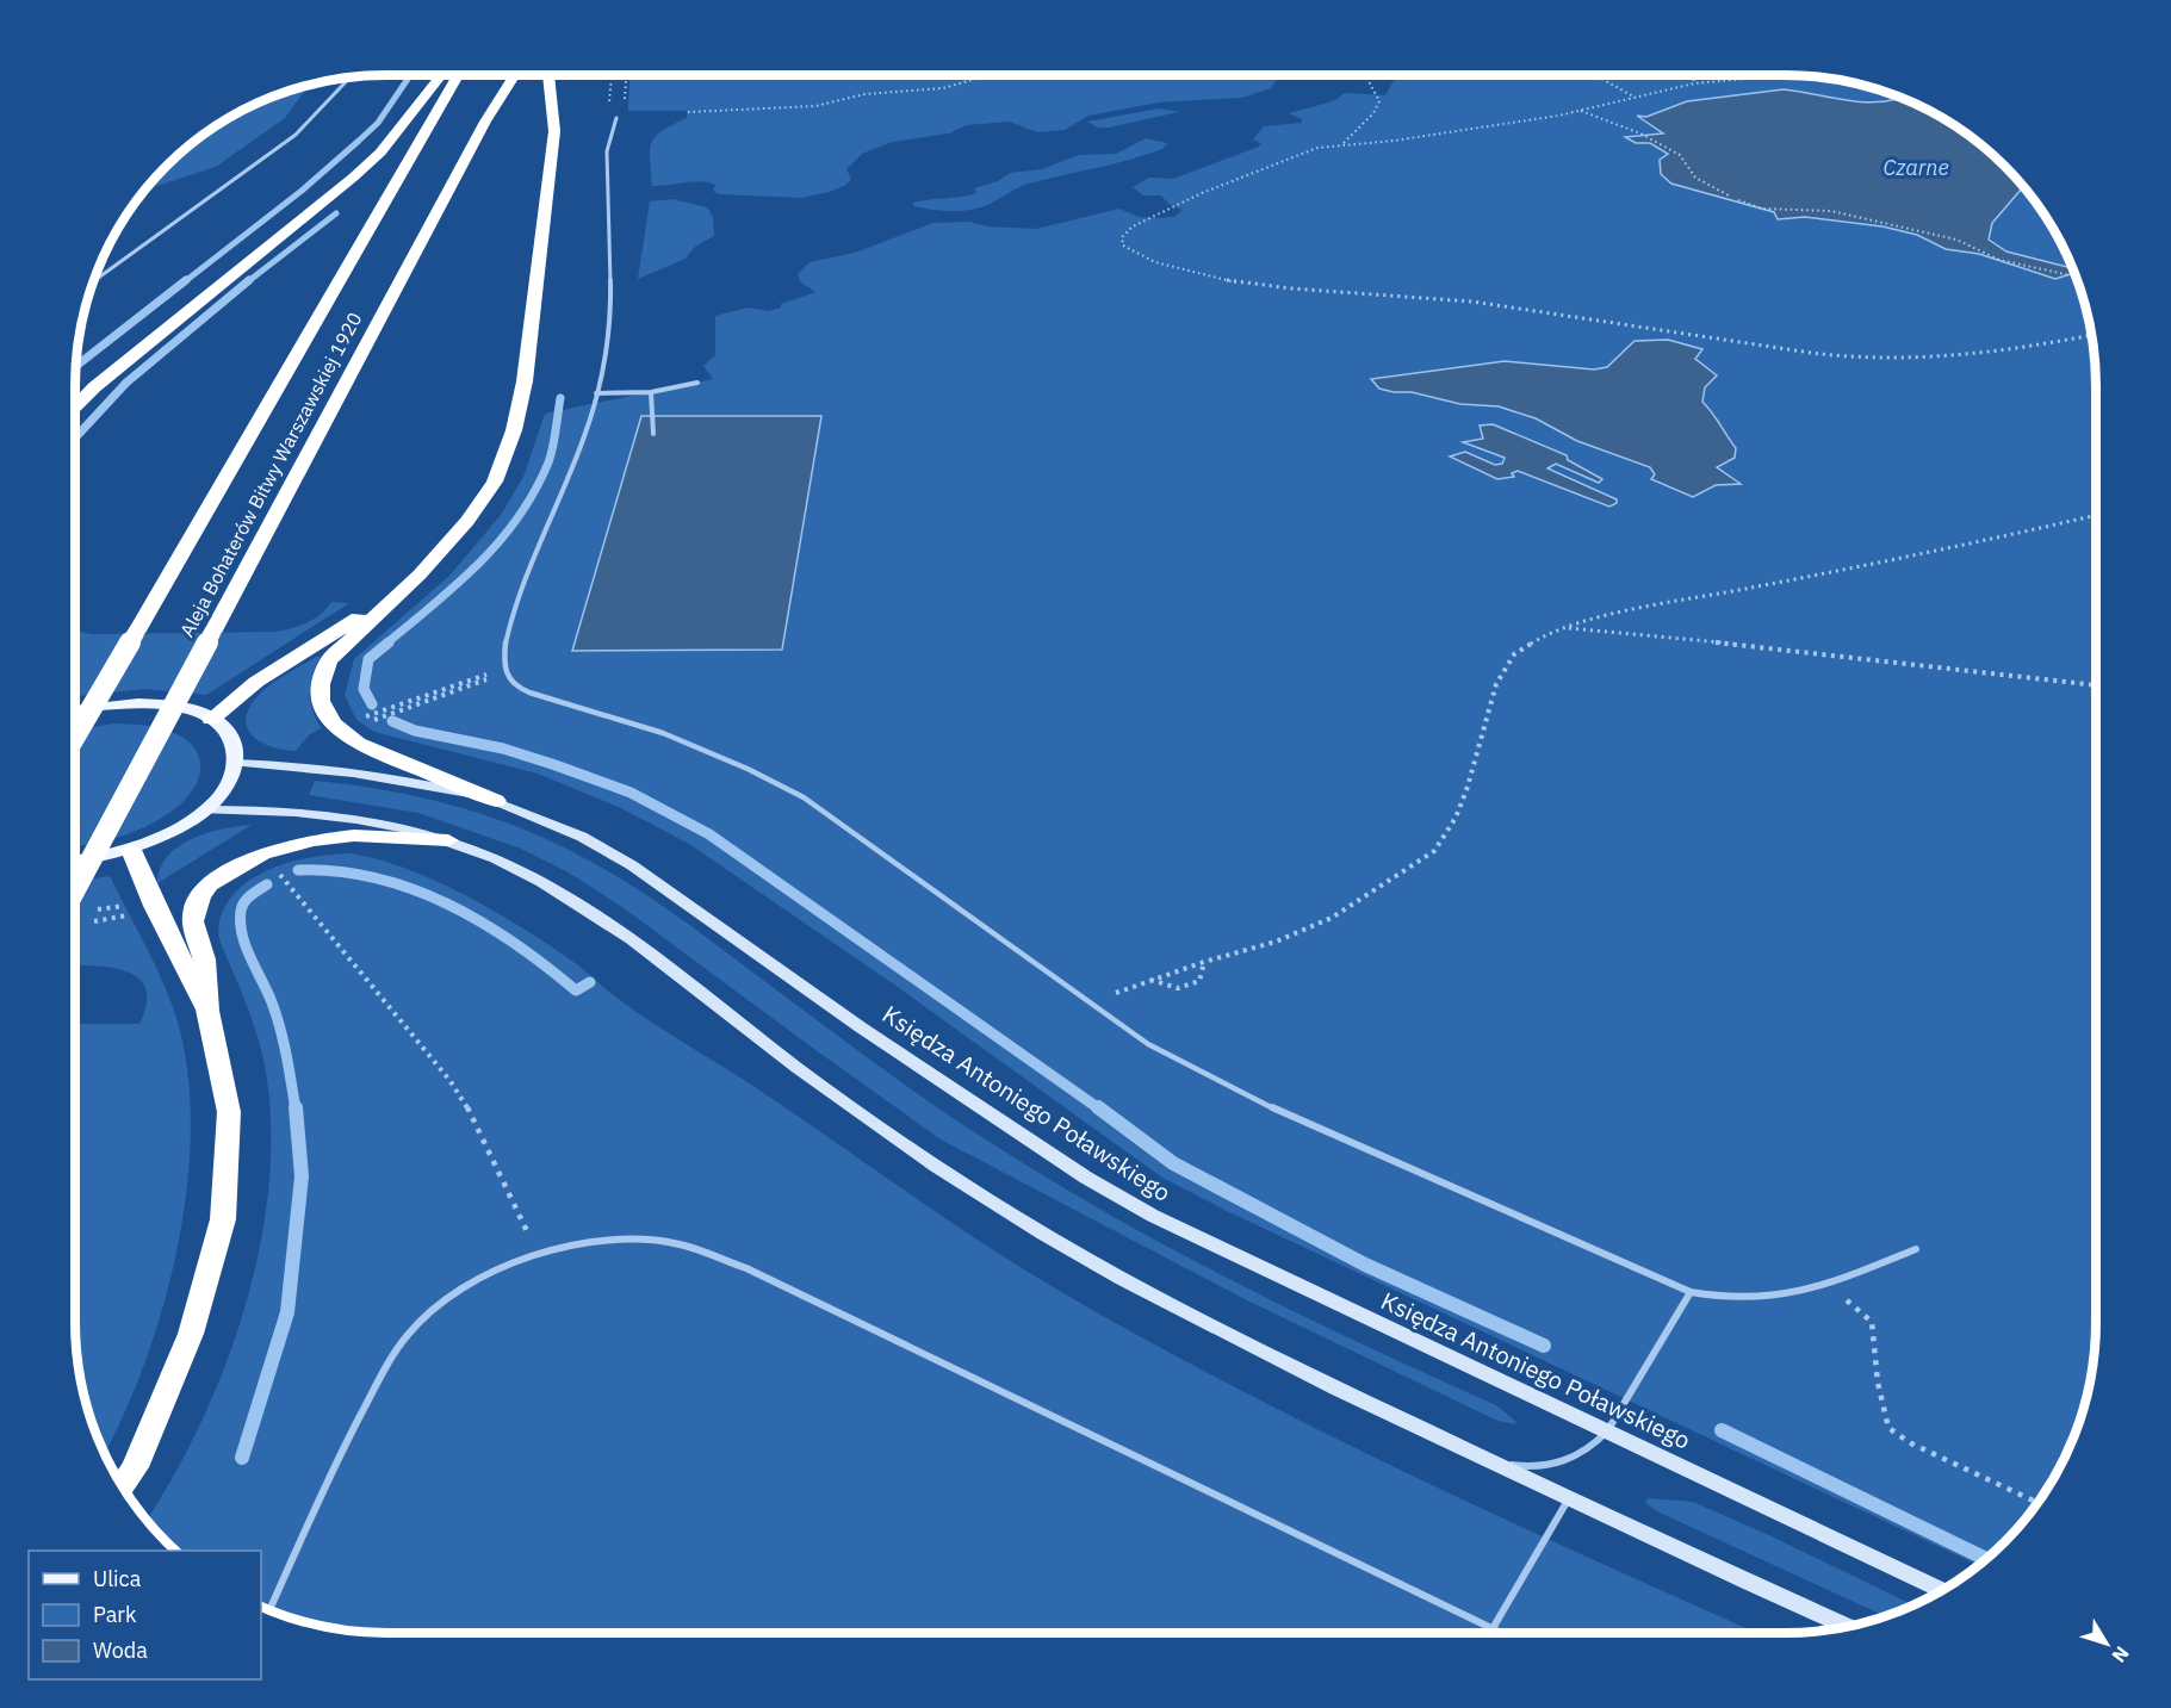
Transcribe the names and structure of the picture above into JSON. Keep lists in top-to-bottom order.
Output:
{
  "streets": {
    "highway": ["Aleja Bohaterów Bitwy Warszawskiej 1920"],
    "main road": ["Księdza Antoniego Poławskiego"]
  },
  "water": ["Czarne"],
  "legend": ["Ulica", "Park", "Woda"],
  "north": "bottom right"
}
